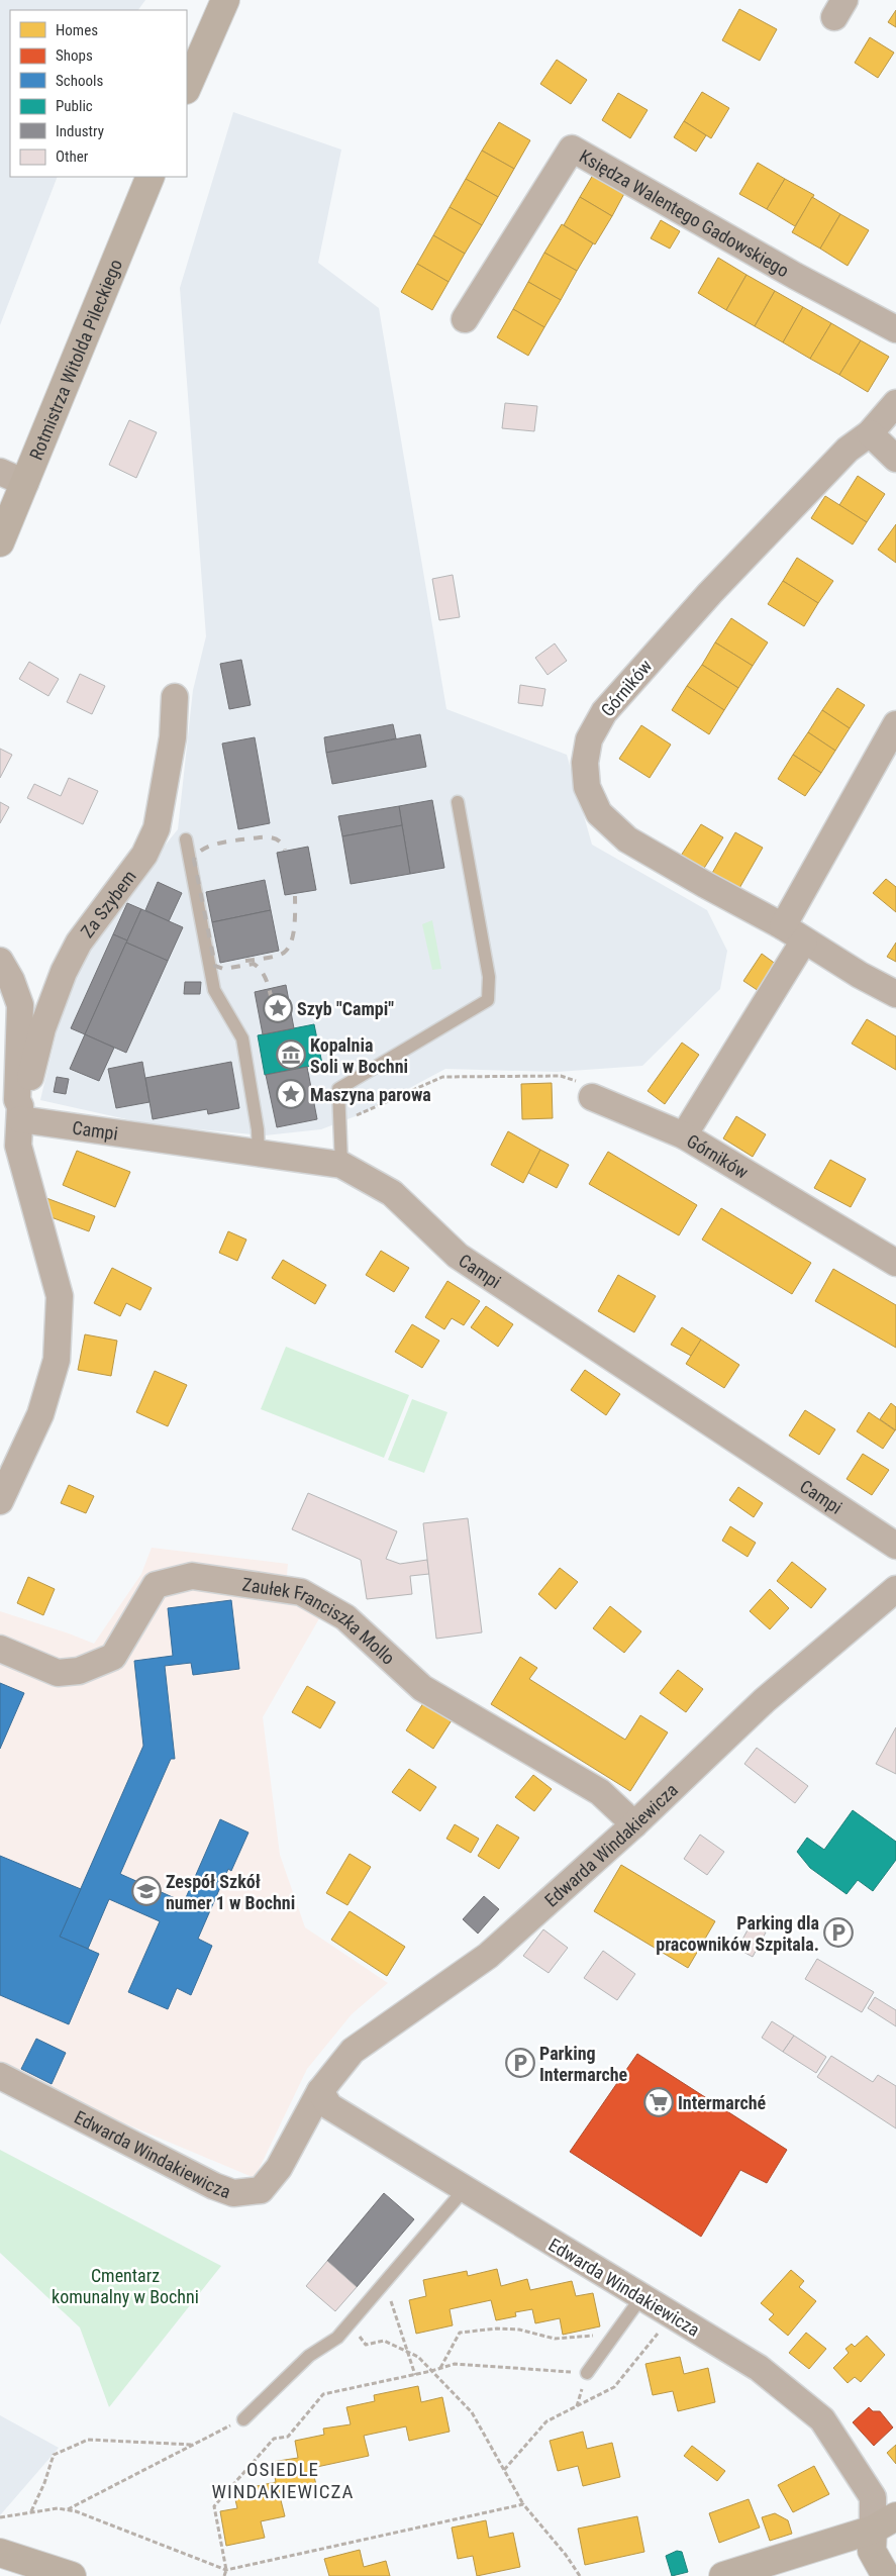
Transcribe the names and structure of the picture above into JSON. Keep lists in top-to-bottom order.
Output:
{
  "streets": {
    "main road": ["Rotmistrza Witolda Pileckiego"],
    "street": [
      "Księdza Walentego Gadowskiego",
      "Górników",
      "Za Szybem",
      "Campi",
      "Zaułek Franciszka Mollo",
      "Edwarda Windakiewicza"
    ]
  },
  "crossings": [
    ["Za Szybem", "Campi"],
    ["Zaułek Franciszka Mollo", "Edwarda Windakiewicza"]
  ],
  "districts": ["OSIEDLE WINDAKIEWICZA"],
  "parks": ["Cmentarz komunalny w Bochni"],
  "places": {
    "place": ["Szyb \"Campi\"", "Maszyna parowa"],
    "museum": ["Kopalnia Soli w Bochni"],
    "school or university": ["Zespół Szkół numer 1 w Bochni"],
    "parking": ["Parking dla pracowników Szpitala.", "Parking Intermarche"],
    "supermarket": ["Intermarché"]
  },
  "legend": [
    "Homes",
    "Shops",
    "Schools",
    "Public",
    "Industry",
    "Other"
  ]
}
